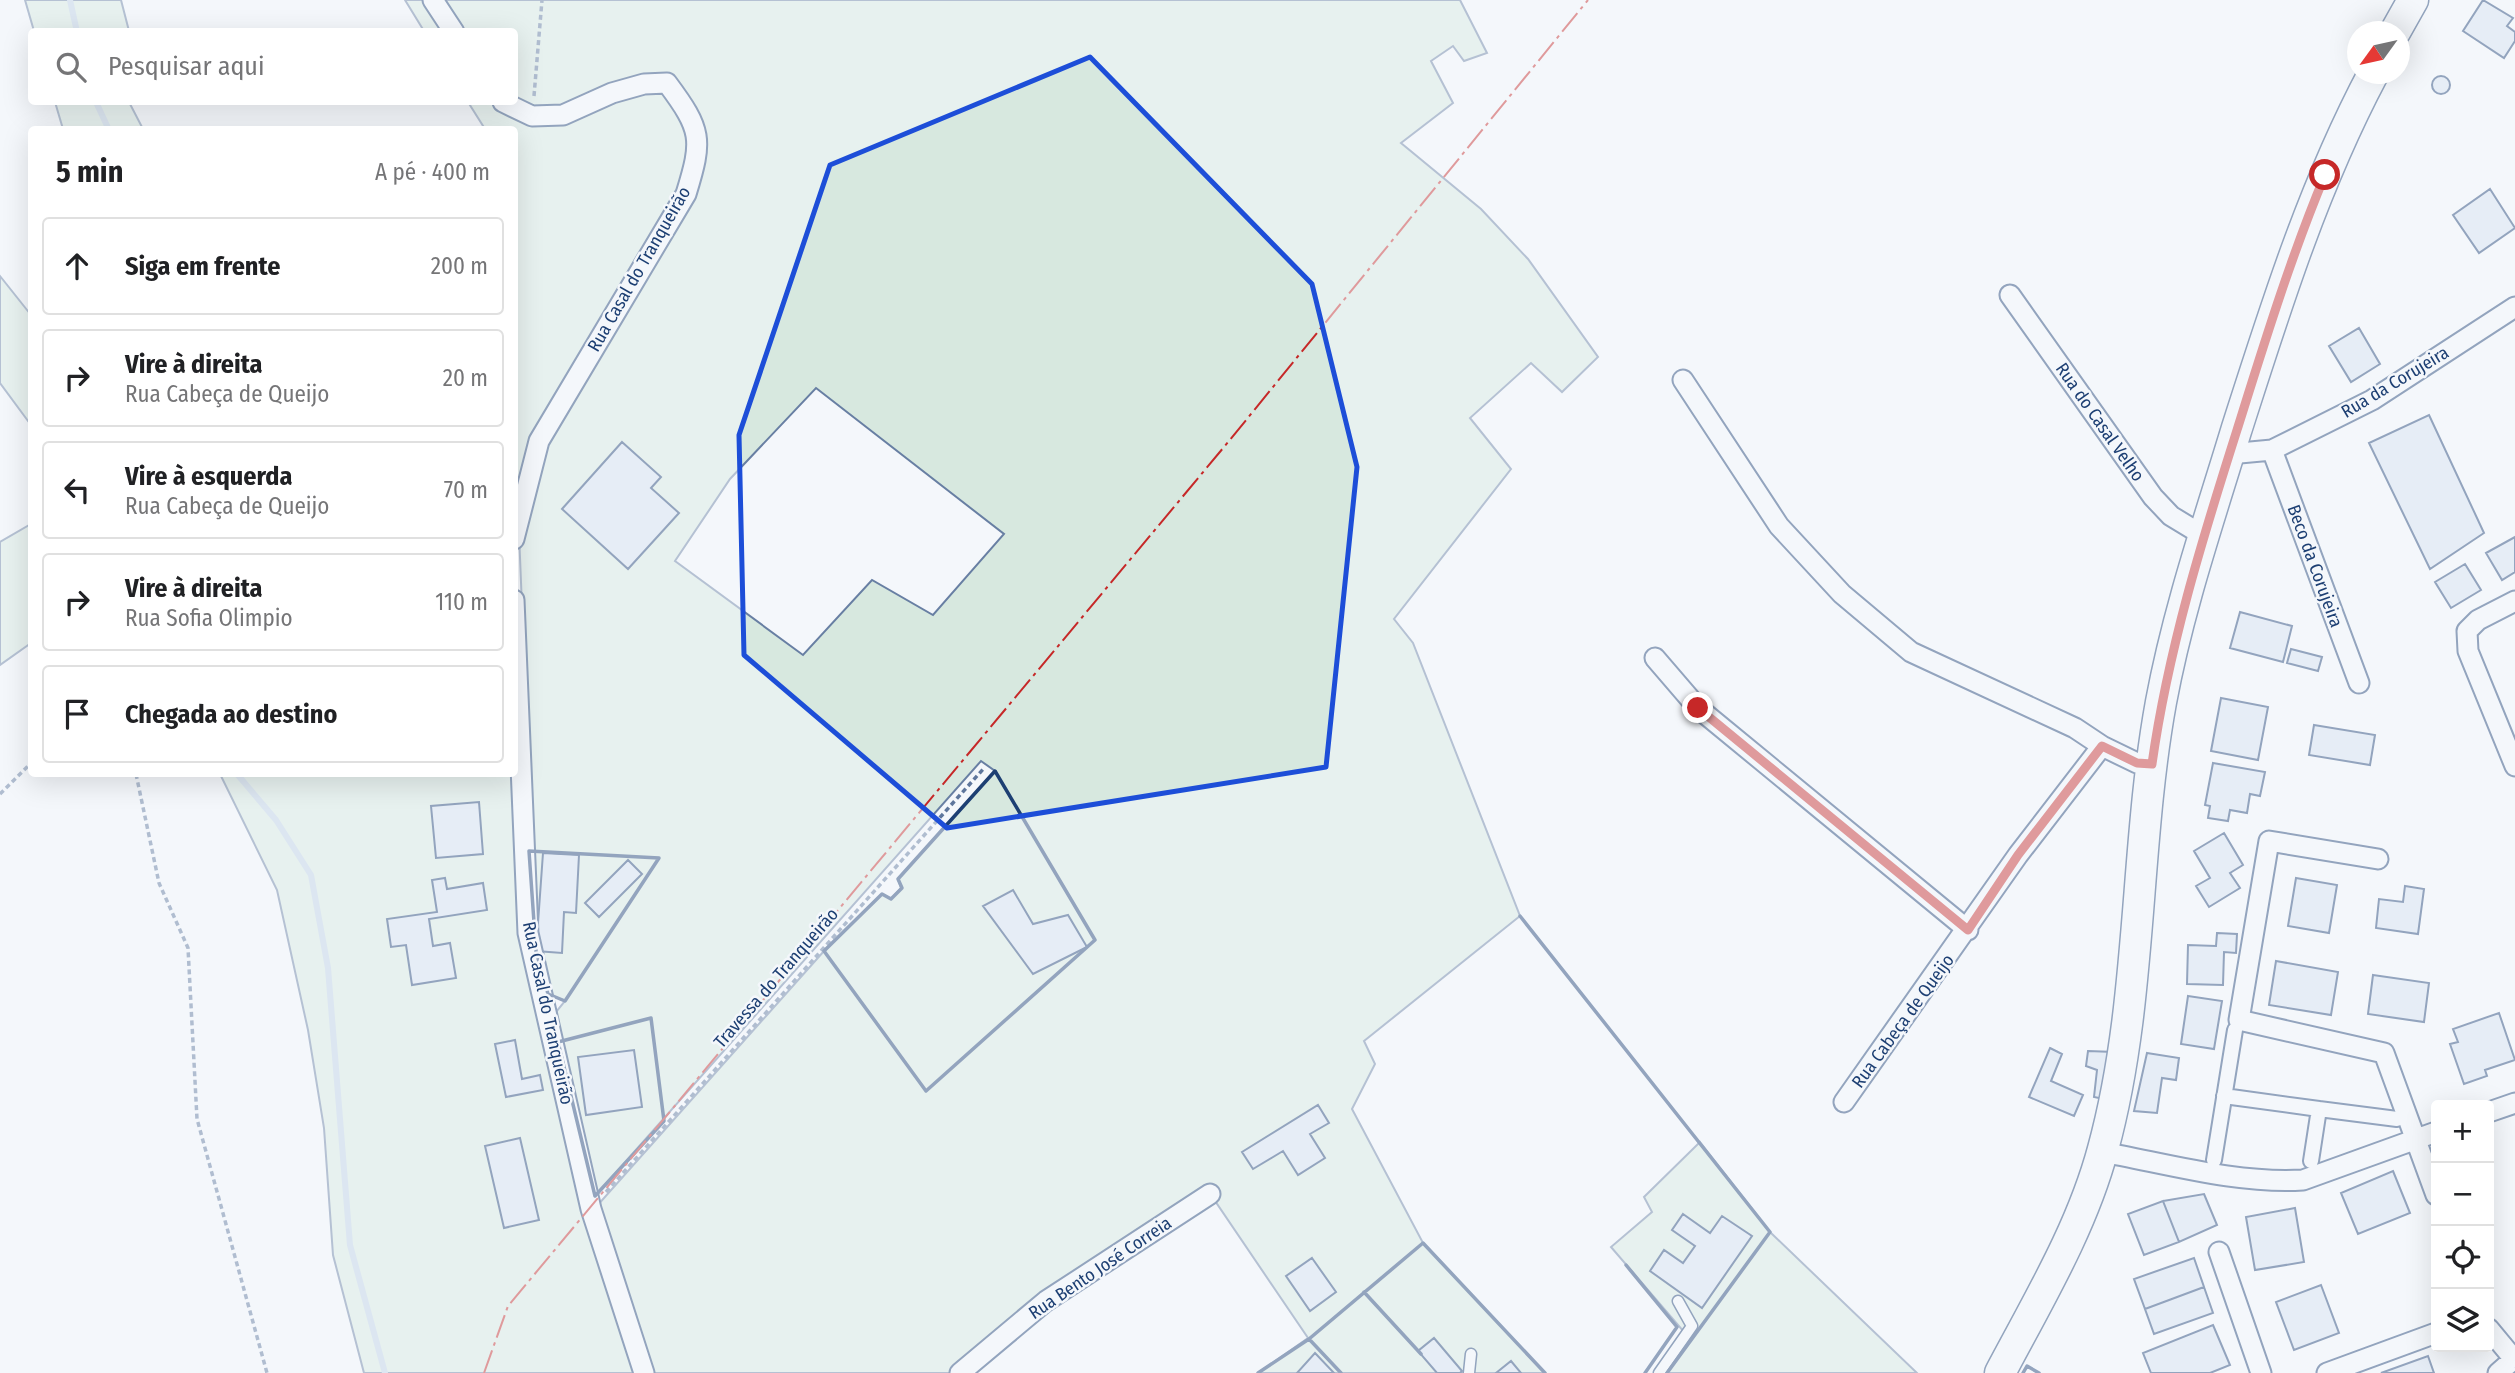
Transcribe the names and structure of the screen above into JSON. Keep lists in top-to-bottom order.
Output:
{
  "streets": {
    "street": [
      "Rua Casal do Tranqueirão",
      "Rua da Corujeira",
      "Rua do Casal Velho",
      "Beco da Corujeira",
      "Rua Cabeça de Queijo",
      "Rua Bento José Correia"
    ],
    "path": ["Travessa do Tranqueirão"]
  },
  "crossings": [
    ["Rua Casal do Tranqueirão", "Travessa do Tranqueirão"],
    ["Rua da Corujeira", "Beco da Corujeira"]
  ],
  "north": "bottom left",
  "page": {
    "search": "Pesquisar aqui",
    "heading": ["5 min", "A pé · 400 m"],
    "list": [
      ["Siga em frente", "200 m"],
      ["Vire à direita", "Rua Cabeça de Queijo", "20 m"],
      ["Vire à esquerda", "Rua Cabeça de Queijo", "70 m"],
      ["Vire à direita", "Rua Sofia Olimpio", "110 m"],
      "Chegada ao destino"
    ],
    "map_buttons": ["+", "−"]
  }
}
